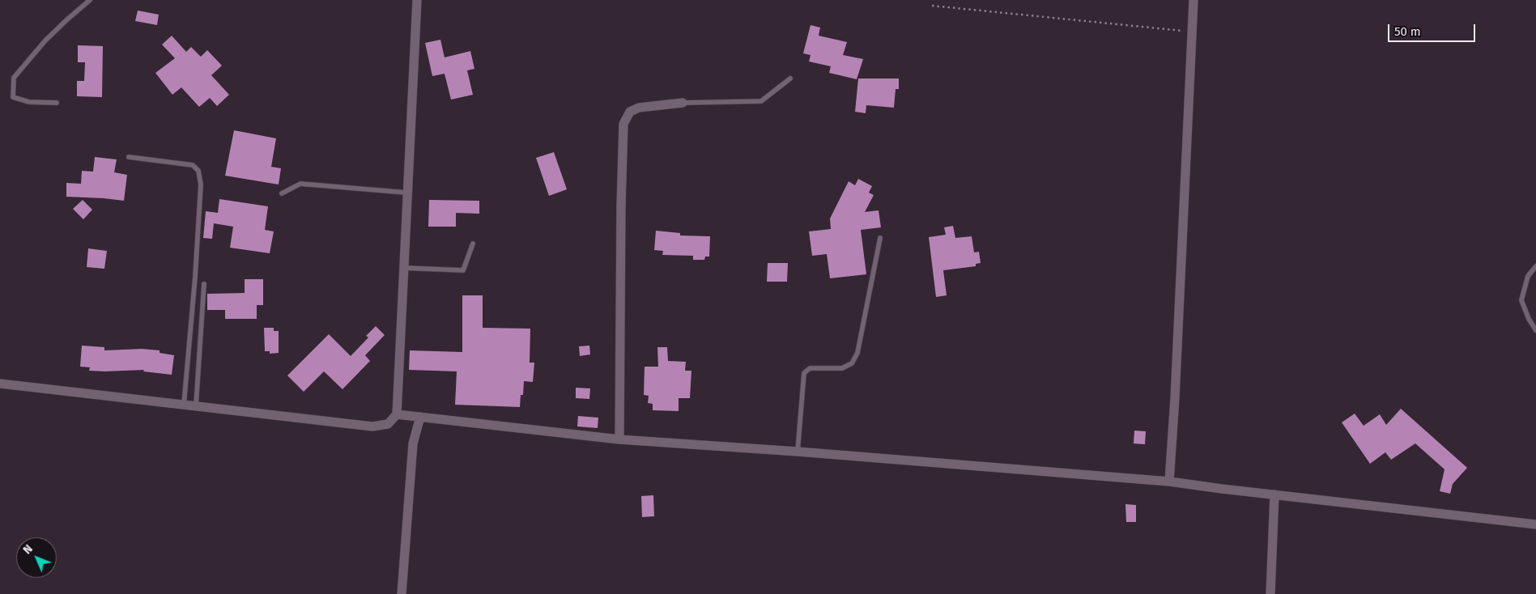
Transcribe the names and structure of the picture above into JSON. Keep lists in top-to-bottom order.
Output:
{
  "scale_bar": "50 m",
  "north": "top left"
}
